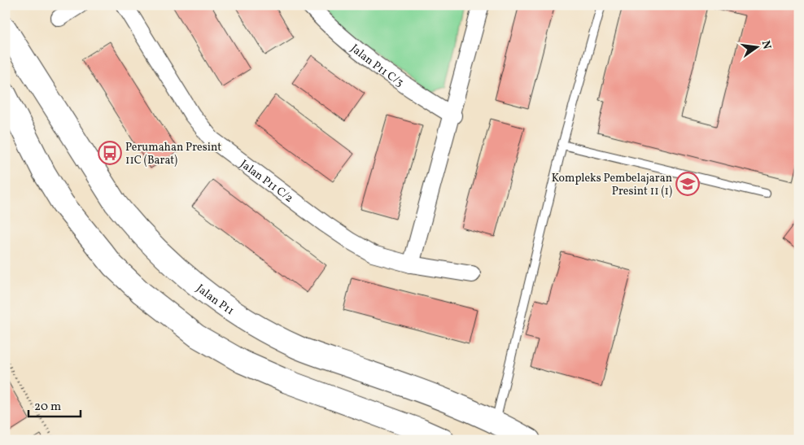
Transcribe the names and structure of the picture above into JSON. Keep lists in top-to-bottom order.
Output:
{
  "streets": {
    "main road": ["Jalan P11"],
    "street": ["Jalan P11 C/3", "Jalan P11 C/2"]
  },
  "places": {
    "bus stop": ["Perumahan Presint 11C (Barat)"],
    "school or university": ["Kompleks Pembelajaran Presint 11 (1)"]
  },
  "scale_bar": "20 m",
  "north": "right"
}
